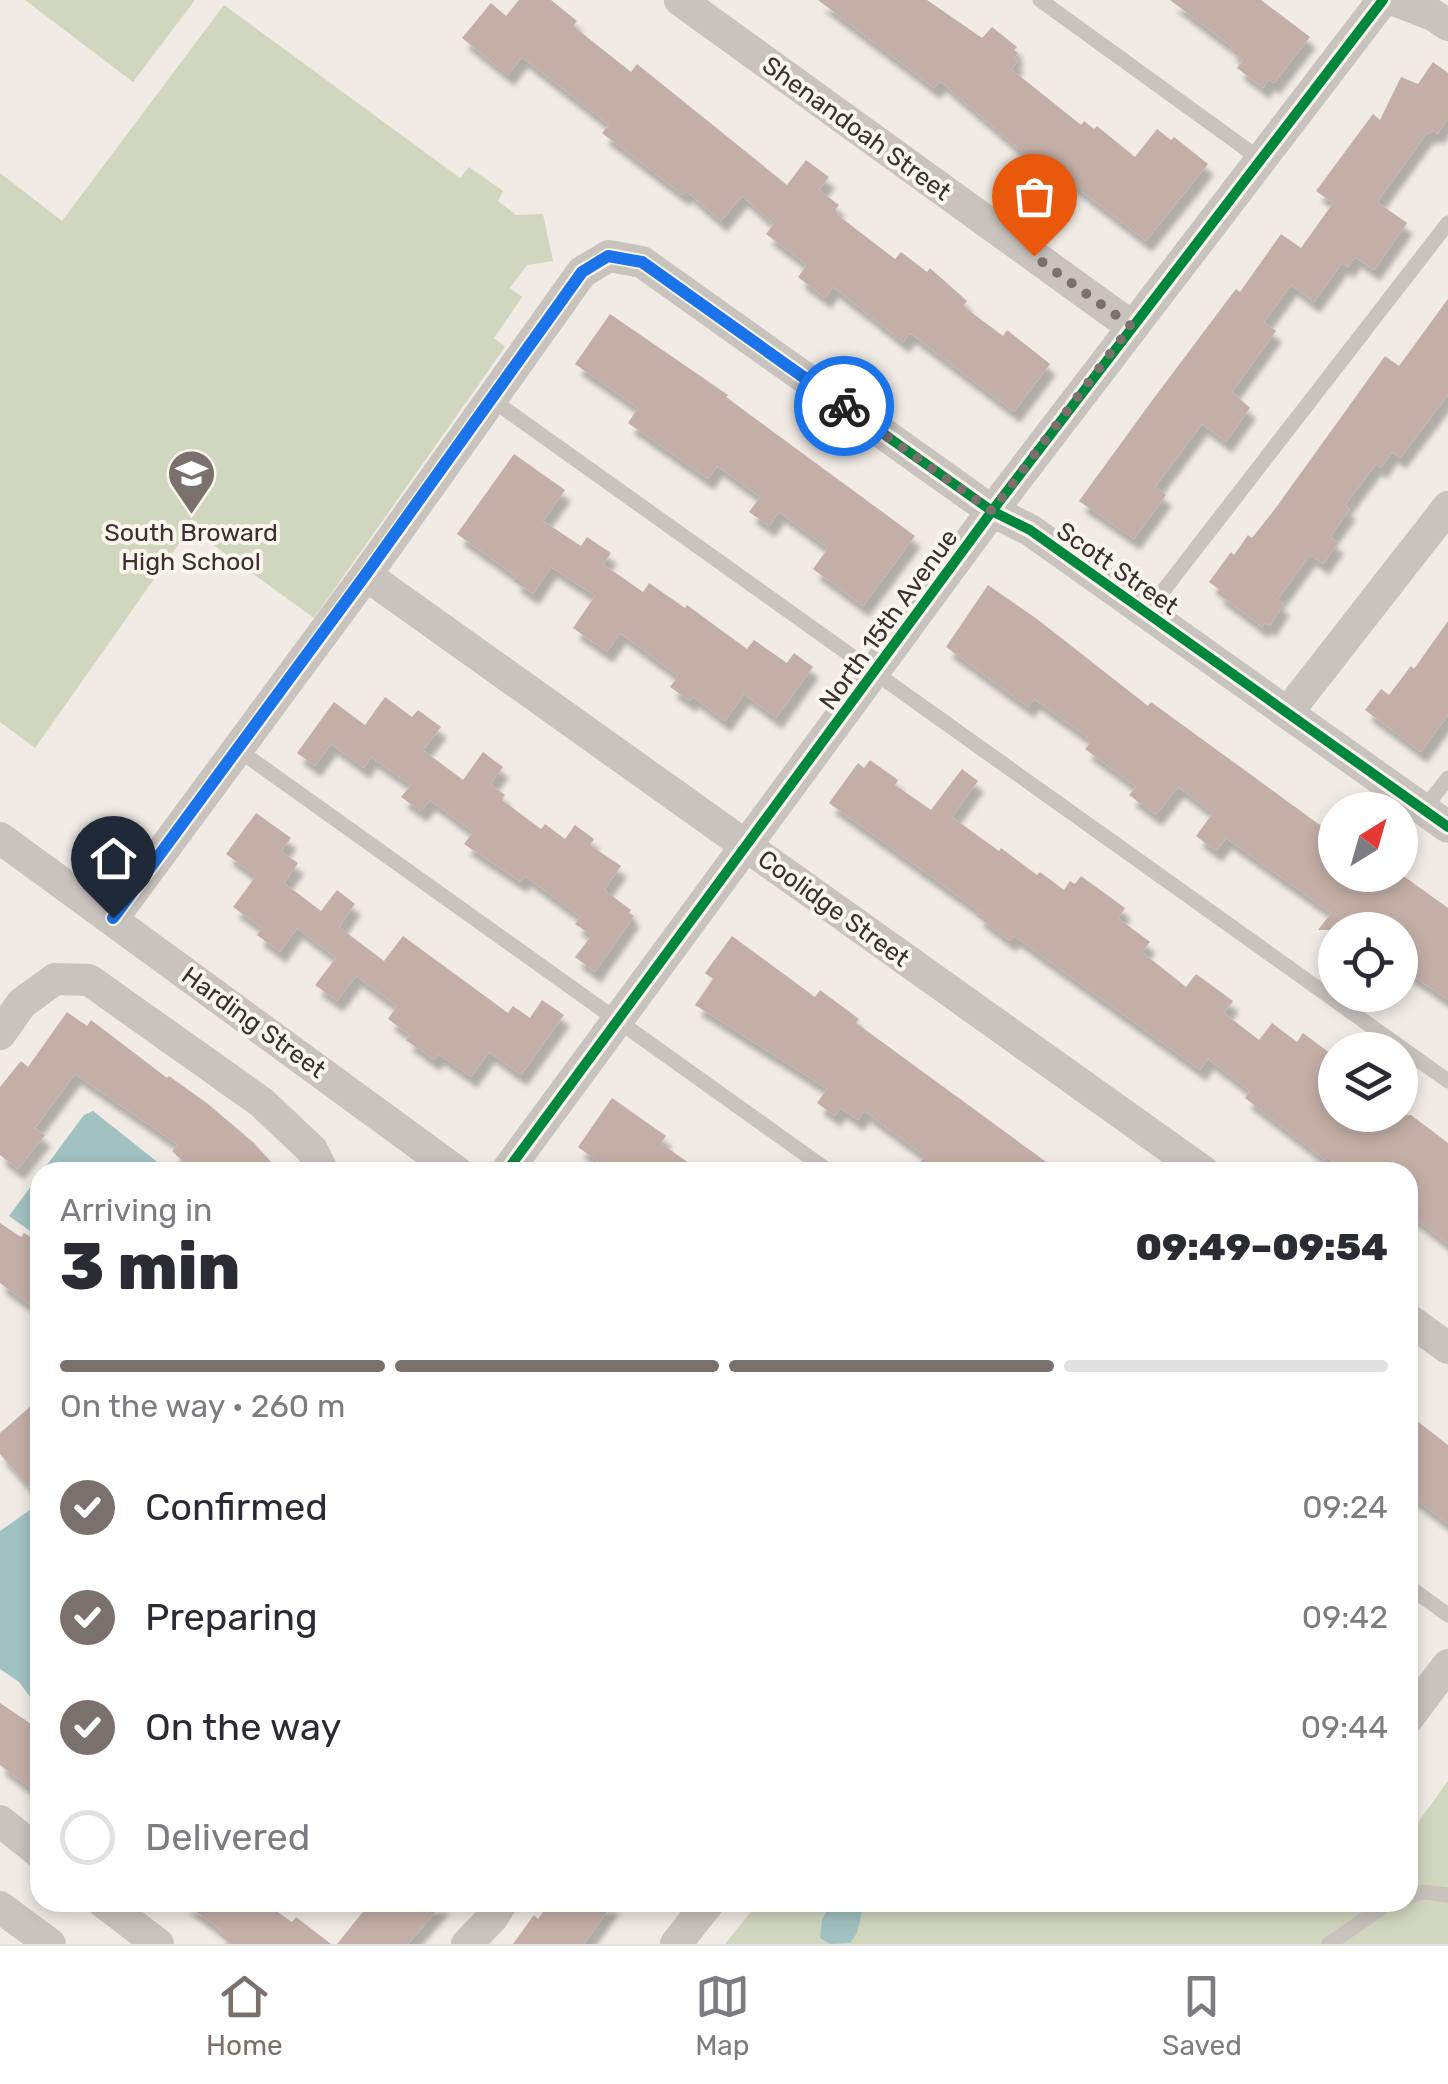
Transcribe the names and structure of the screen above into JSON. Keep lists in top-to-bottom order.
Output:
{
  "streets": {
    "street": [
      "Shenandoah Street",
      "Scott Street",
      "North 15th Avenue",
      "Coolidge Street",
      "Harding Street"
    ]
  },
  "crossings": [
    ["Shenandoah Street", "North 15th Avenue"],
    ["Scott Street", "North 15th Avenue"],
    ["North 15th Avenue", "Coolidge Street"]
  ],
  "places": {
    "school or university": ["South Broward High School"]
  },
  "north": "top right",
  "page": {
    "heading": ["3 min", "Arriving in", "09:49–09:54"],
    "bar": "On the way · 260 m",
    "list": [
      ["Confirmed", "09:24"],
      ["Preparing", "09:42"],
      ["On the way", "09:44"],
      "Delivered"
    ],
    "tabs": ["Home", "Map", "Saved"]
  }
}
